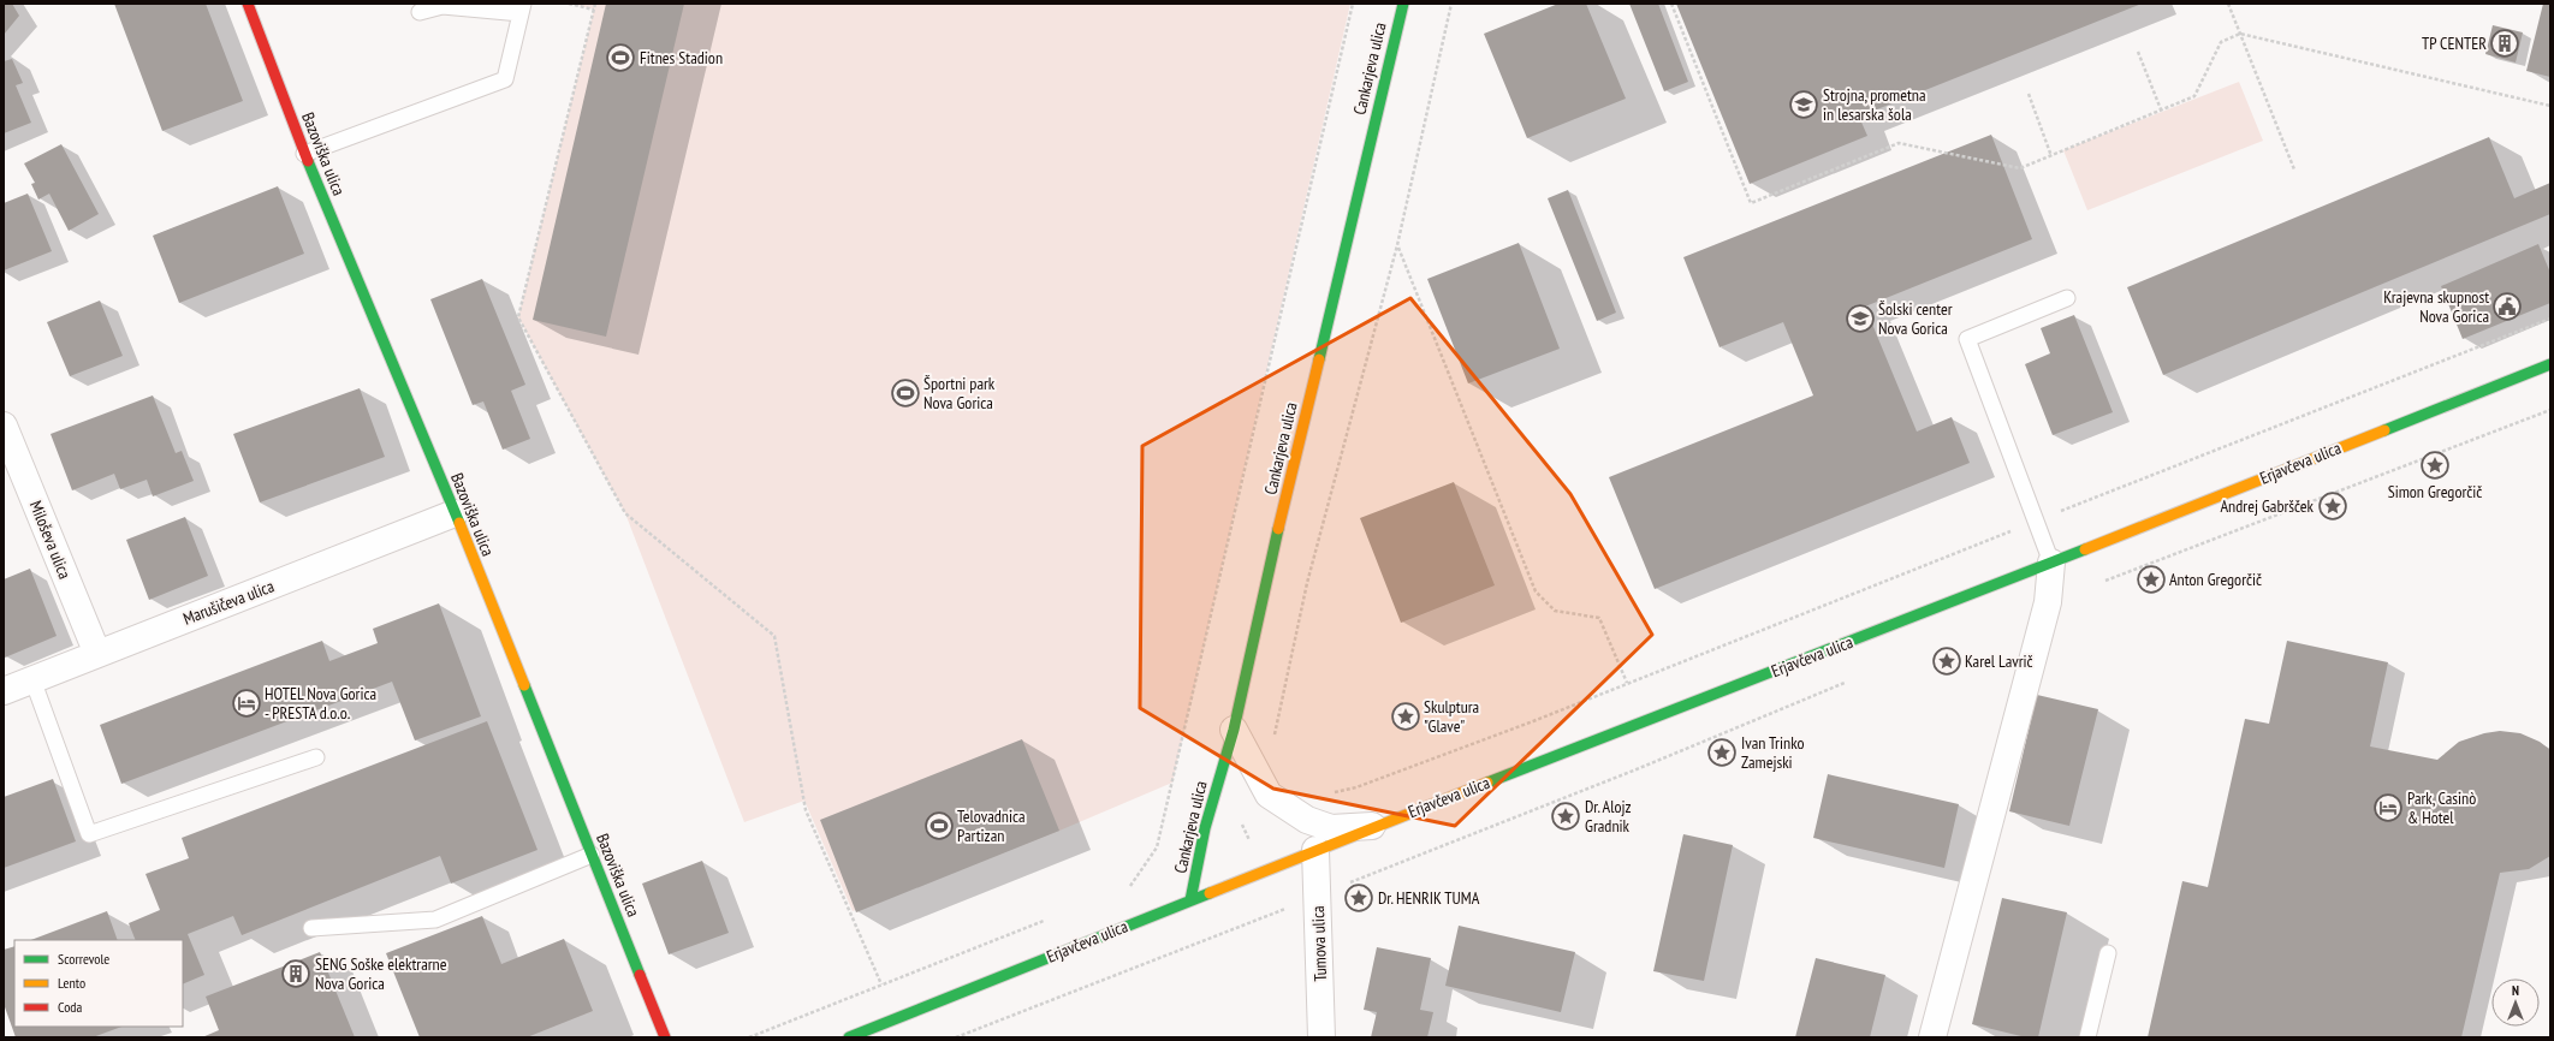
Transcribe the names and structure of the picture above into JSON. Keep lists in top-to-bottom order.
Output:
{
  "streets": {
    "street": [
      "Cankarjeva ulica",
      "Bazoviška ulica",
      "Erjavčeva ulica",
      "Miloševa ulica",
      "Marušičeva ulica",
      "Tumova ulica"
    ]
  },
  "crossings": [
    ["Cankarjeva ulica", "Erjavčeva ulica"],
    ["Bazoviška ulica", "Marušičeva ulica"],
    ["Erjavčeva ulica", "Tumova ulica"],
    ["Miloševa ulica", "Marušičeva ulica"]
  ],
  "places": {
    "building": ["TP CENTER", "SENG Soške elektrarne Nova Gorica"],
    "sports": ["Fitnes Stadion", "Športni park Nova Gorica", "Telovadnica Partizan"],
    "school or university": ["Strojna, prometna in lesarska šola", "Šolski center Nova Gorica"],
    "public building": ["Krajevna skupnost Nova Gorica"],
    "place": [
      "Simon Gregorčič",
      "Andrej Gabršček",
      "Anton Gregorčič",
      "Karel Lavrič",
      "Skulptura \"Glave\"",
      "Ivan Trinko Zamejski",
      "Dr. Alojz Gradnik",
      "Dr. HENRIK TUMA"
    ],
    "hotel": ["HOTEL Nova Gorica - PRESTA d.o.o.", "Park, Casinò & Hotel"]
  },
  "legend": ["Scorrevole", "Lento", "Coda"],
  "north": "top"
}
